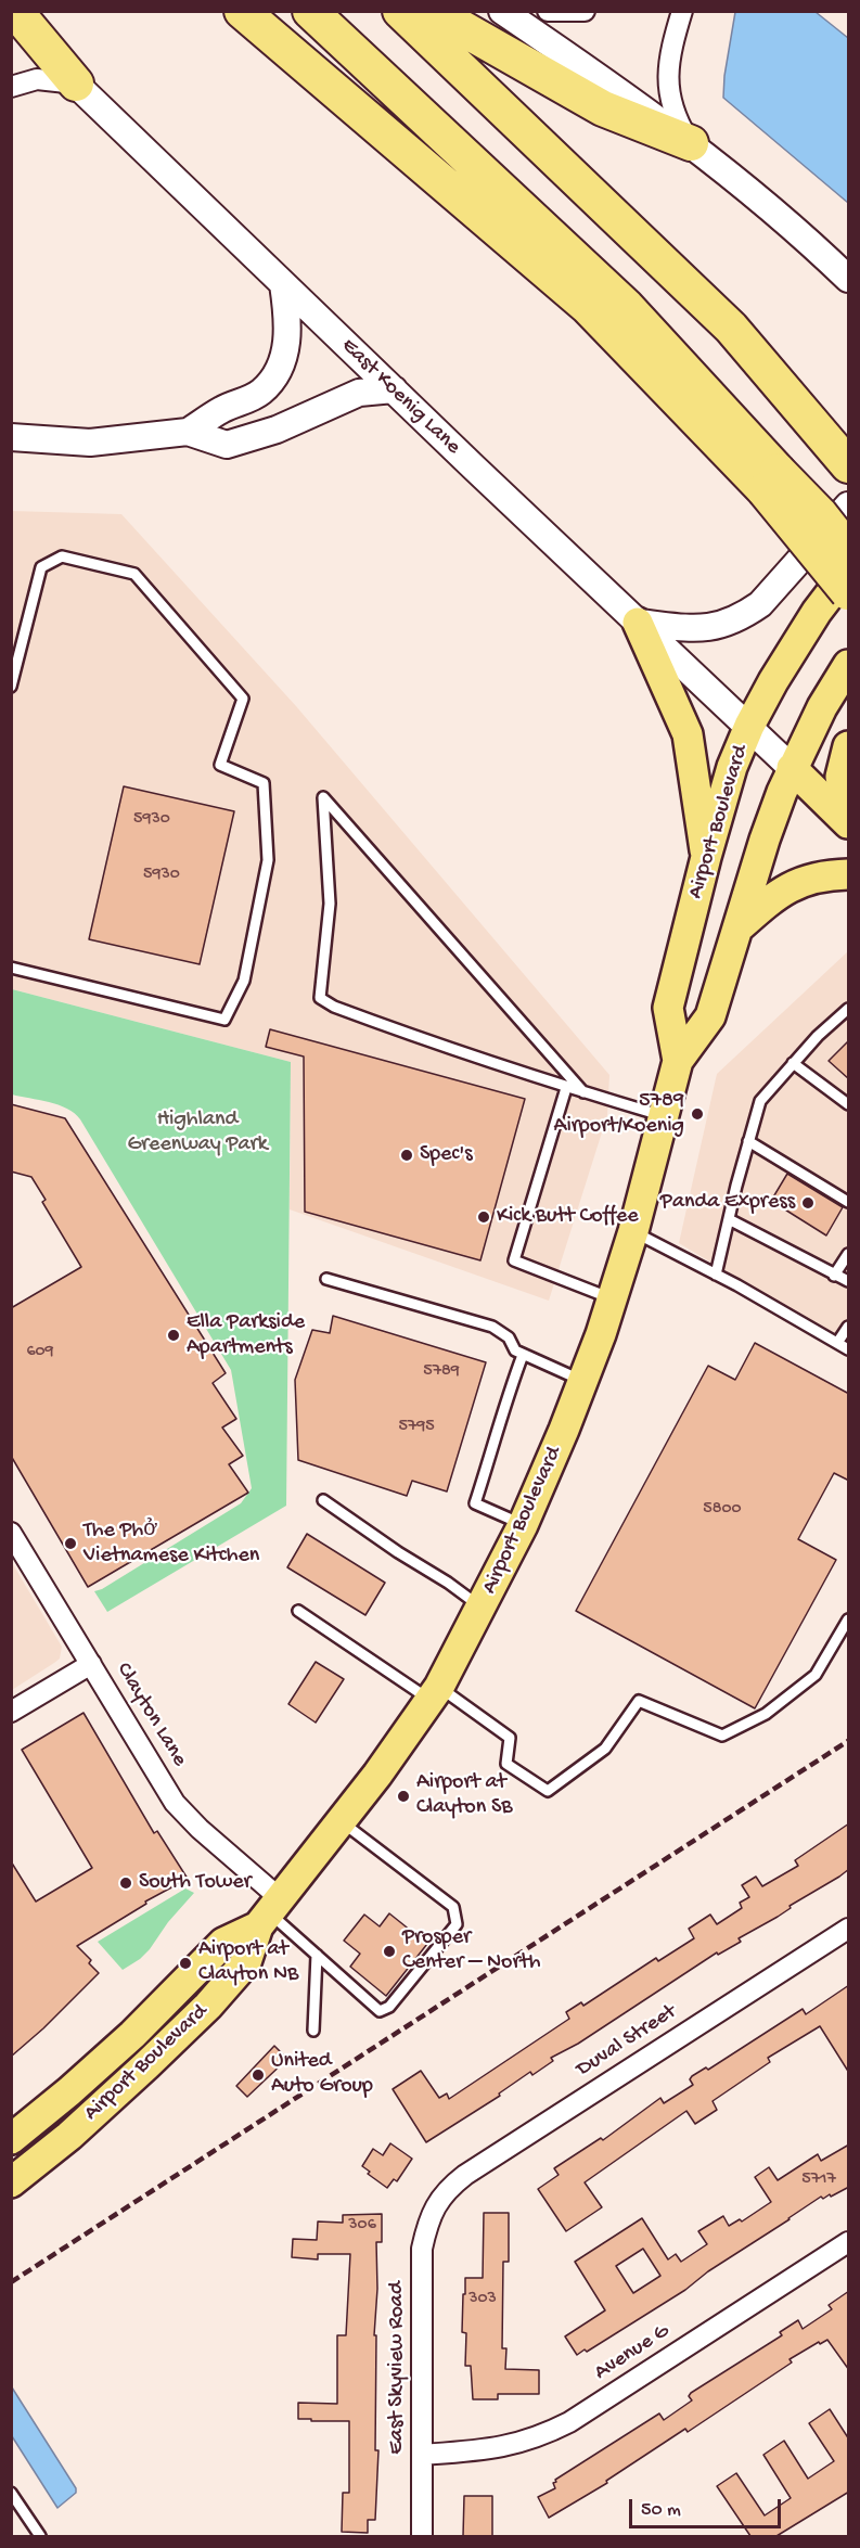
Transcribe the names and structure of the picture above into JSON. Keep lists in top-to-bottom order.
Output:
{
  "streets": {
    "main road": ["East Koenig Lane", "Airport Boulevard"],
    "street": [
      "Clayton Lane",
      "Duval Street",
      "Avenue G",
      "East Skyview Road"
    ]
  },
  "crossings": [
    ["East Koenig Lane", "Airport Boulevard"],
    ["Airport Boulevard", "Clayton Lane"],
    ["Duval Street", "East Skyview Road"],
    ["Avenue G", "East Skyview Road"]
  ],
  "parks": ["Highland Greenway Park"],
  "places": [
    "5789 Airport/Koenig",
    "Spec's",
    "Panda Express",
    "Kick Butt Coffee",
    "Ella Parkside Apartments",
    "The Phở Vietnamese Kitchen",
    "Airport at Clayton SB",
    "South Tower",
    "Prosper Center – North",
    "Airport at Clayton NB",
    "United Auto Group"
  ],
  "house_numbers": [
    "5930",
    "5930",
    "609",
    "5789",
    "5795",
    "5800",
    "5717",
    "306",
    "303"
  ],
  "scale_bar": "50 m"
}
